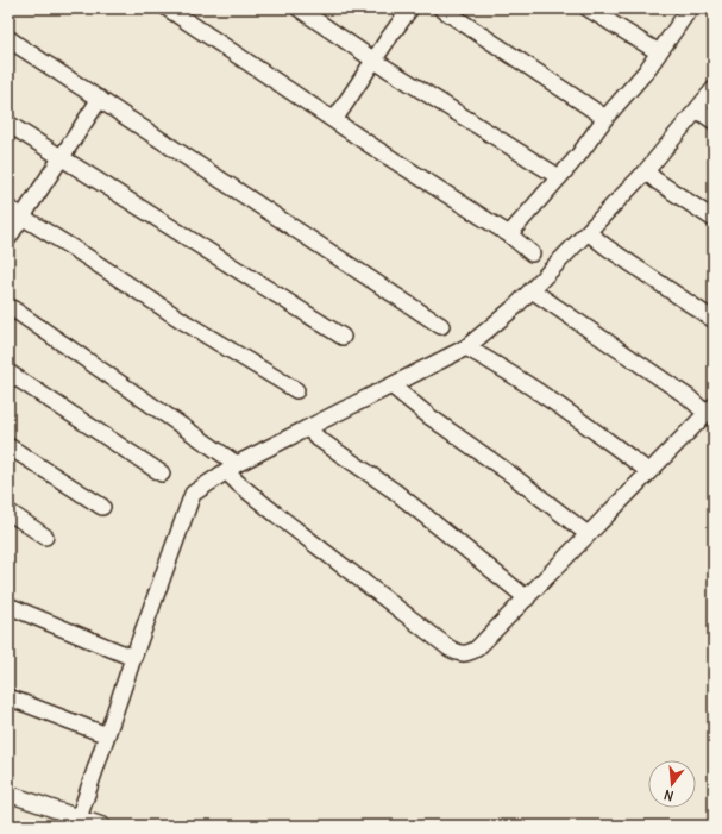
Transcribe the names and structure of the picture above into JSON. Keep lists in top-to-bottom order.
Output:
{
  "north": "bottom"
}
